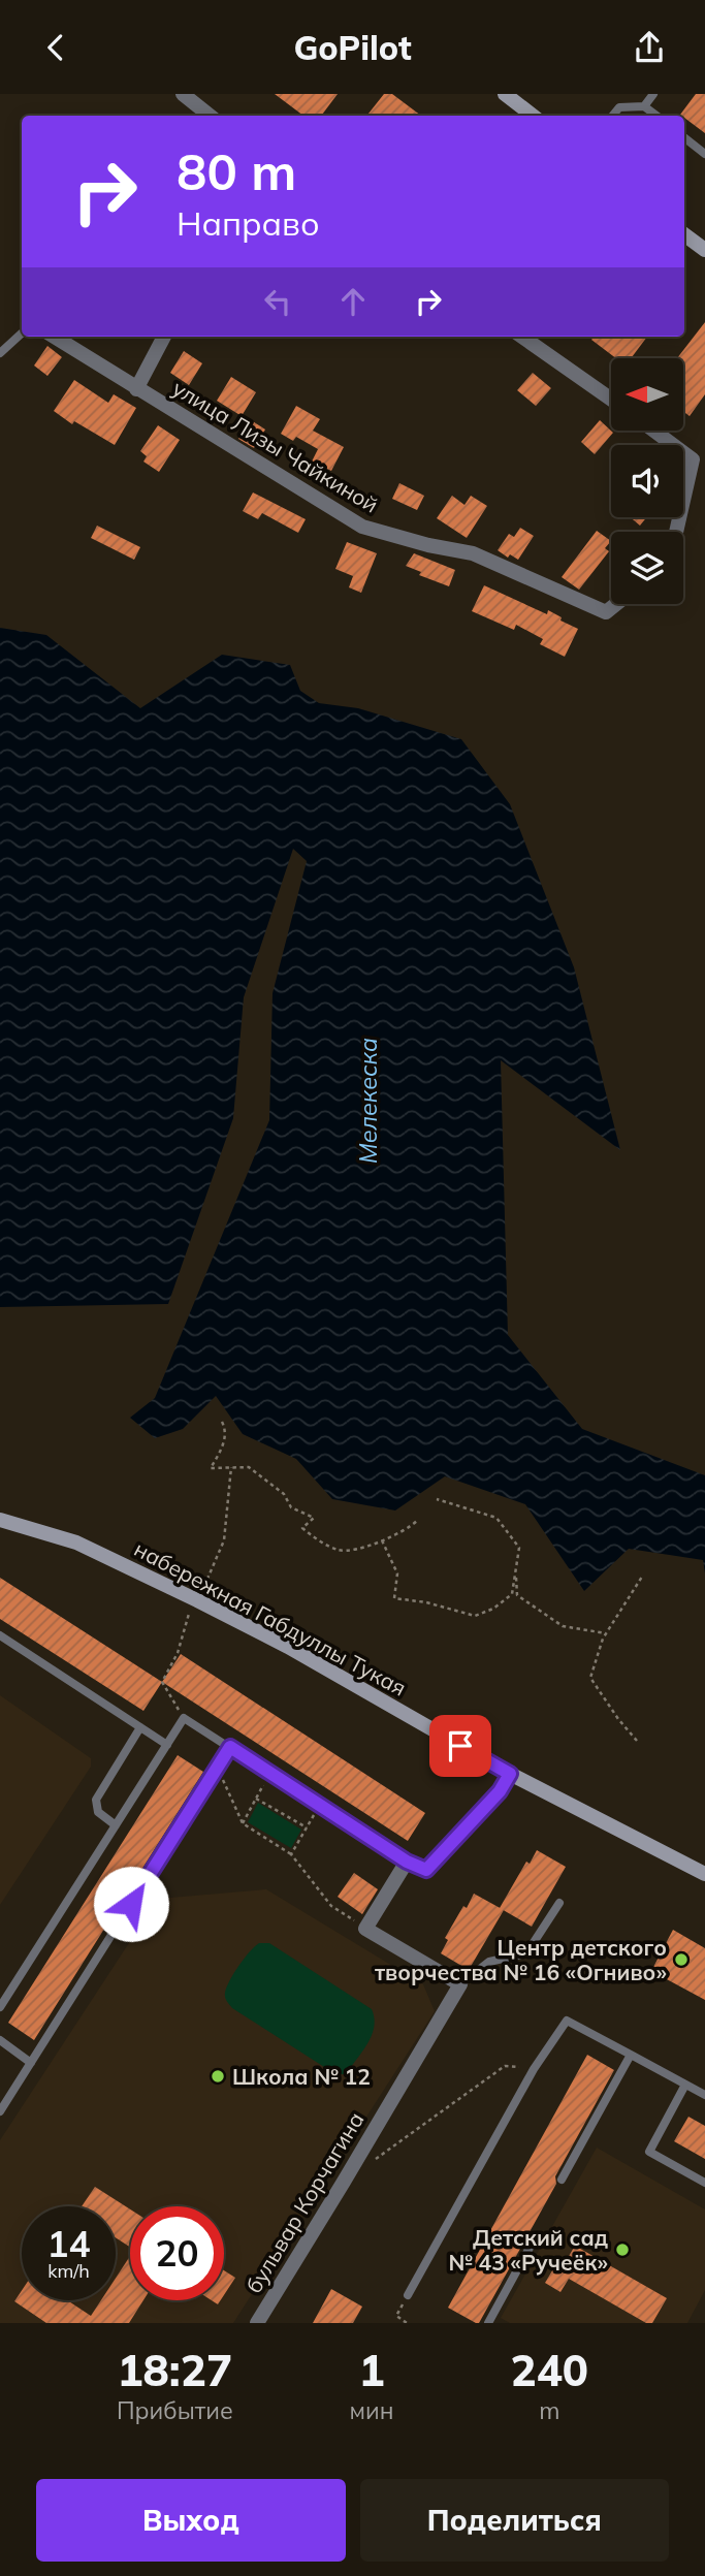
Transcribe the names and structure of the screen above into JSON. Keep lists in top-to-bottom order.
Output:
{
  "streets": {
    "main road": ["набережная Габдуллы Тукая"],
    "street": ["улица Лизы Чайкиной", "бульвар Корчагина"]
  },
  "water": ["Мелекеска"],
  "places": ["Центр детского творчества № 16 «Огниво»", "Школа № 12", "Детский сад № 43 «Ручеёк»"],
  "north": "left",
  "page": {
    "header": "GoPilot",
    "turn": ["80 m", "Направо"],
    "speed": "14 km/h",
    "limit": "20",
    "eta": [
      "18:27",
      "Прибытие",
      "1",
      "мин",
      "240",
      "m"
    ],
    "buttons": ["Выход", "Поделиться"]
  }
}
